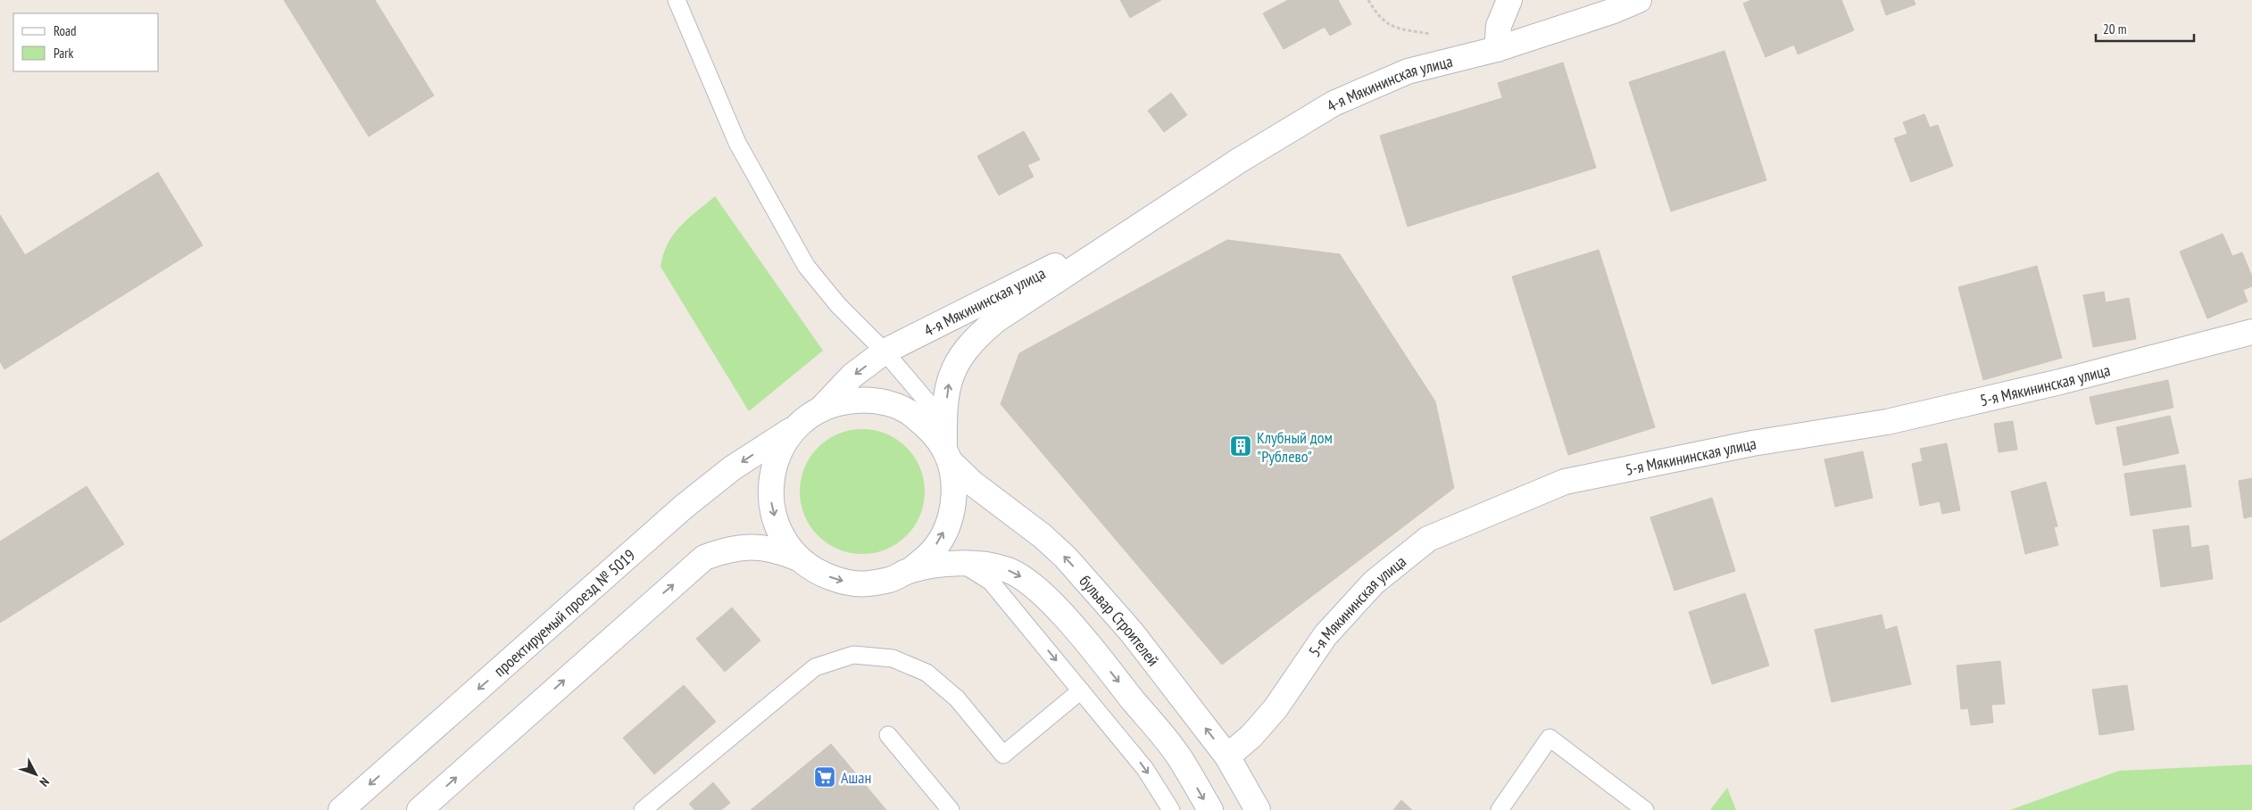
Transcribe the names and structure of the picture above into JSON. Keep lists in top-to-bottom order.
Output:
{
  "streets": {
    "street": [
      "4-я Мякининская улица",
      "5-я Мякининская улица",
      "проектируемый проезд № 5019",
      "бульвар Строителей"
    ]
  },
  "crossings": [
    ["4-я Мякининская улица", "бульвар Строителей"],
    ["5-я Мякининская улица", "бульвар Строителей"],
    ["проектируемый проезд № 5019", "бульвар Строителей"]
  ],
  "places": {
    "building": ["Клубный дом \"Рублево\""],
    "supermarket": ["Ашан"]
  },
  "legend": ["Road", "Park"],
  "scale_bar": "20 m",
  "north": "bottom right"
}
